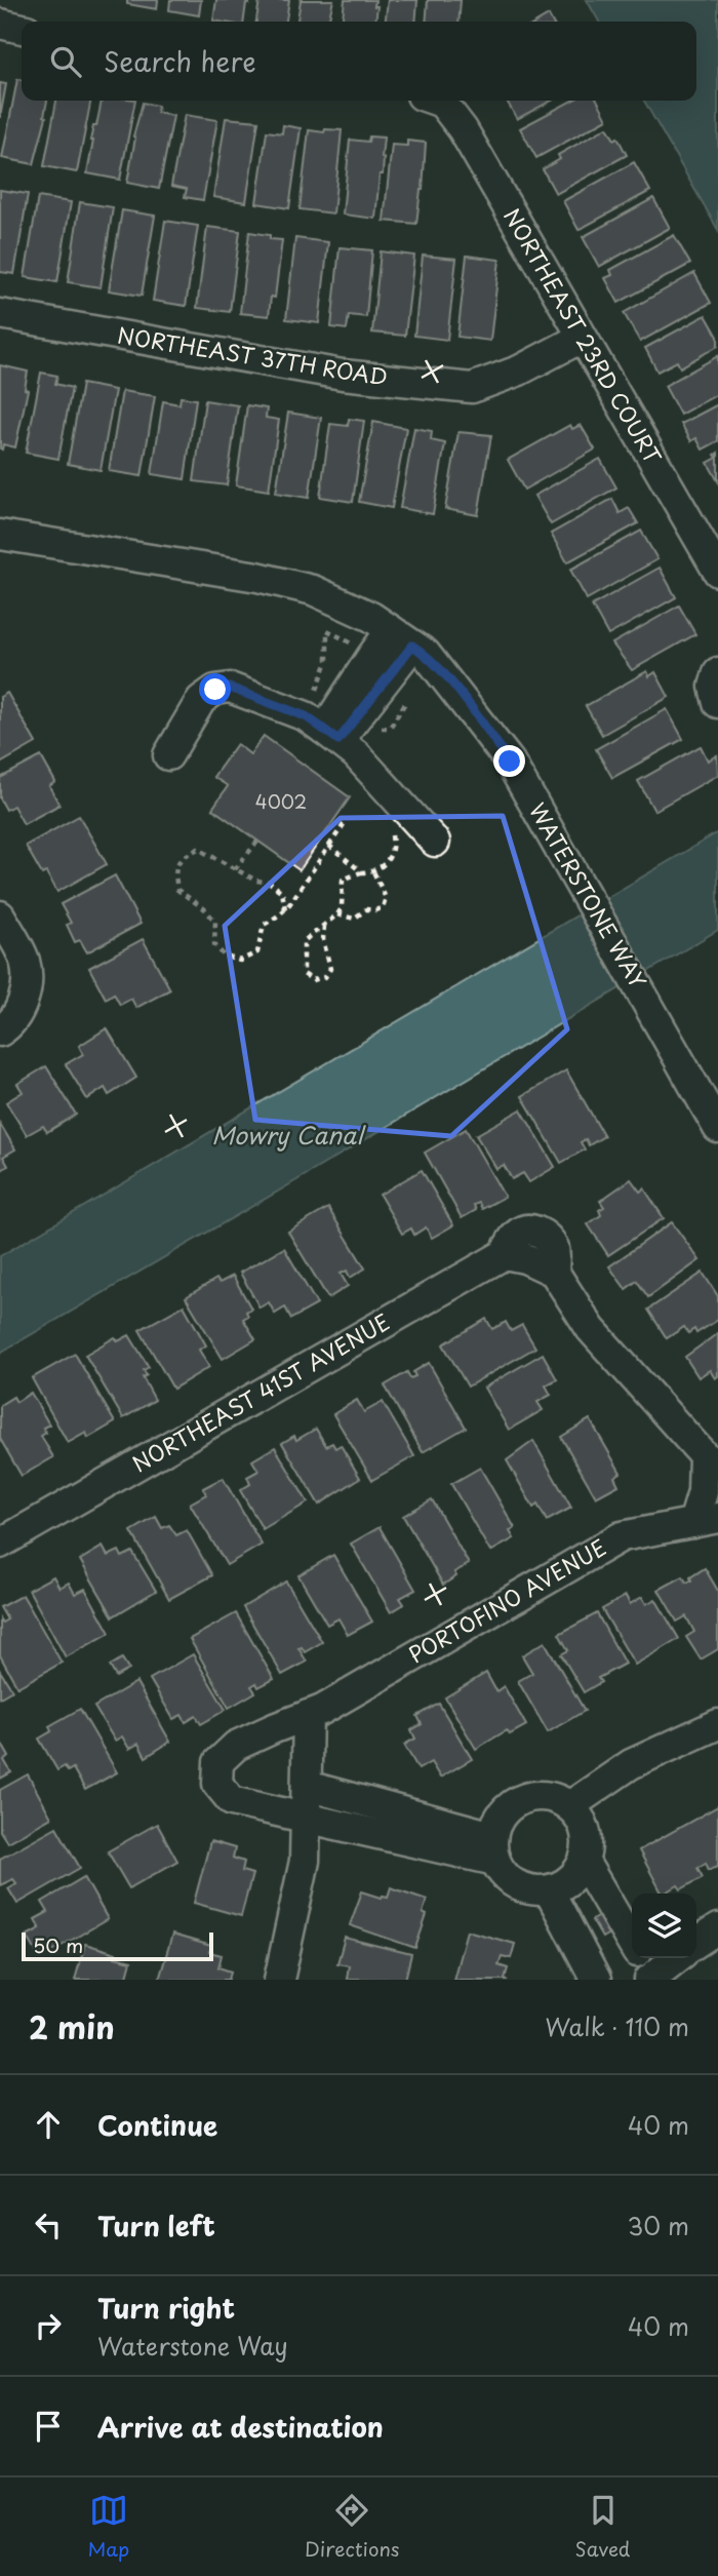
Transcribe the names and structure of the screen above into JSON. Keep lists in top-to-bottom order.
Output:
{
  "streets": {
    "street": [
      "NORTHEAST 23RD COURT",
      "NORTHEAST 37TH ROAD",
      "WATERSTONE WAY",
      "NORTHEAST 41ST AVENUE",
      "PORTOFINO AVENUE"
    ]
  },
  "crossings": [
    ["NORTHEAST 23RD COURT", "NORTHEAST 37TH ROAD"]
  ],
  "water": ["Mowry Canal"],
  "house_numbers": ["4002"],
  "scale_bar": "50 m",
  "page": {
    "search": "Search here",
    "scale": "50 m",
    "heading": ["2 min", "Walk · 110 m"],
    "list": [
      ["Continue", "40 m"],
      ["Turn left", "30 m"],
      ["Turn right", "Waterstone Way", "40 m"],
      "Arrive at destination"
    ],
    "nav": ["Map", "Directions", "Saved"]
  }
}
